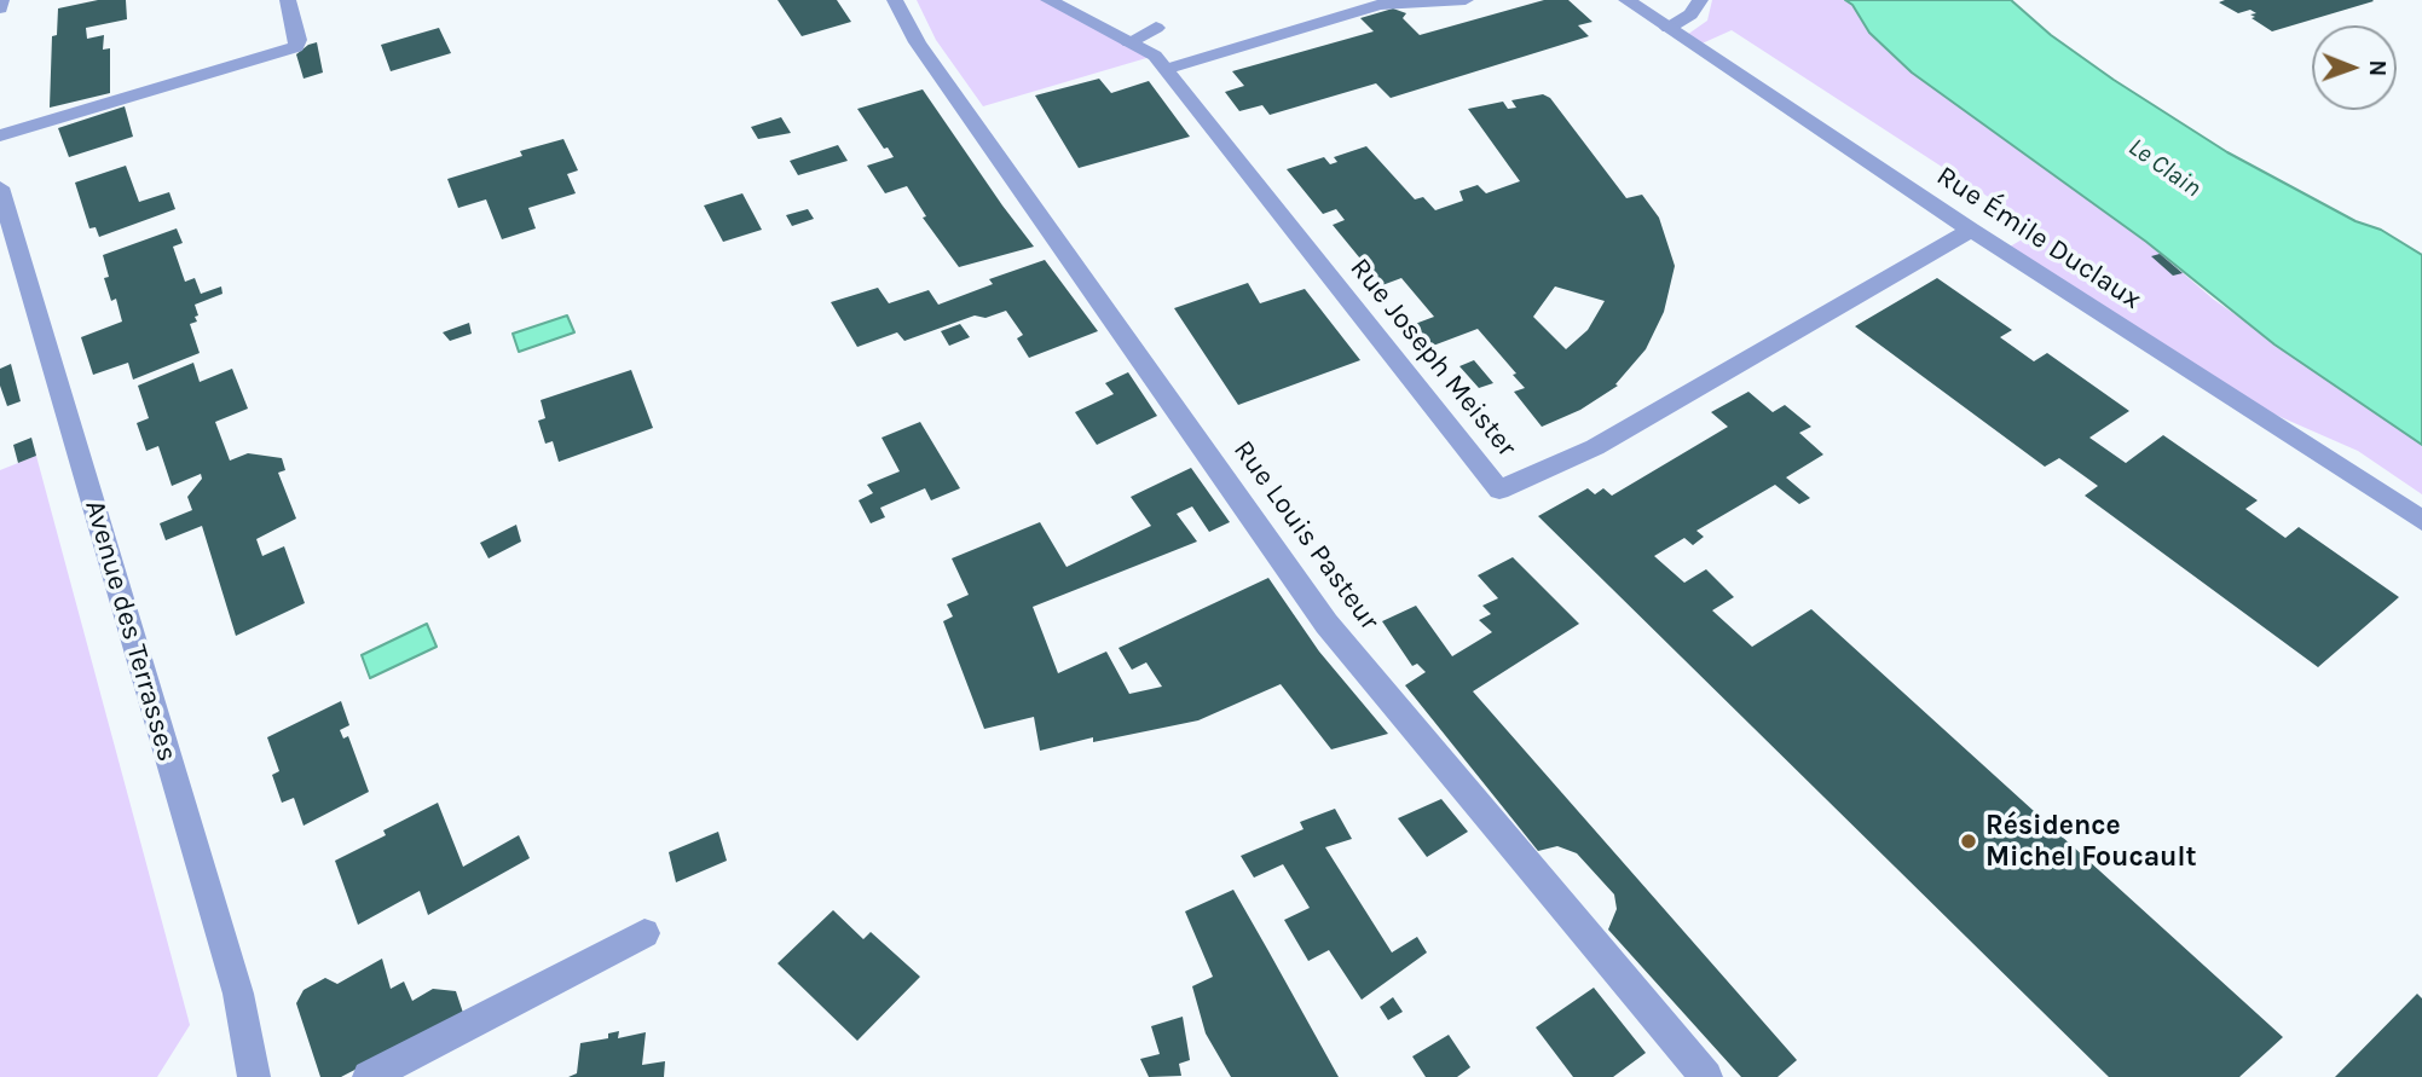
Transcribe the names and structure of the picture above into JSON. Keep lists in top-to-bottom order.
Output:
{
  "streets": {
    "street": [
      "Rue Émile Duclaux",
      "Rue Joseph Meister",
      "Rue Louis Pasteur",
      "Avenue des Terrasses"
    ]
  },
  "crossings": [
    ["Rue Émile Duclaux", "Rue Joseph Meister"]
  ],
  "water": ["Le Clain"],
  "places": ["Résidence Michel Foucault"],
  "north": "right"
}
